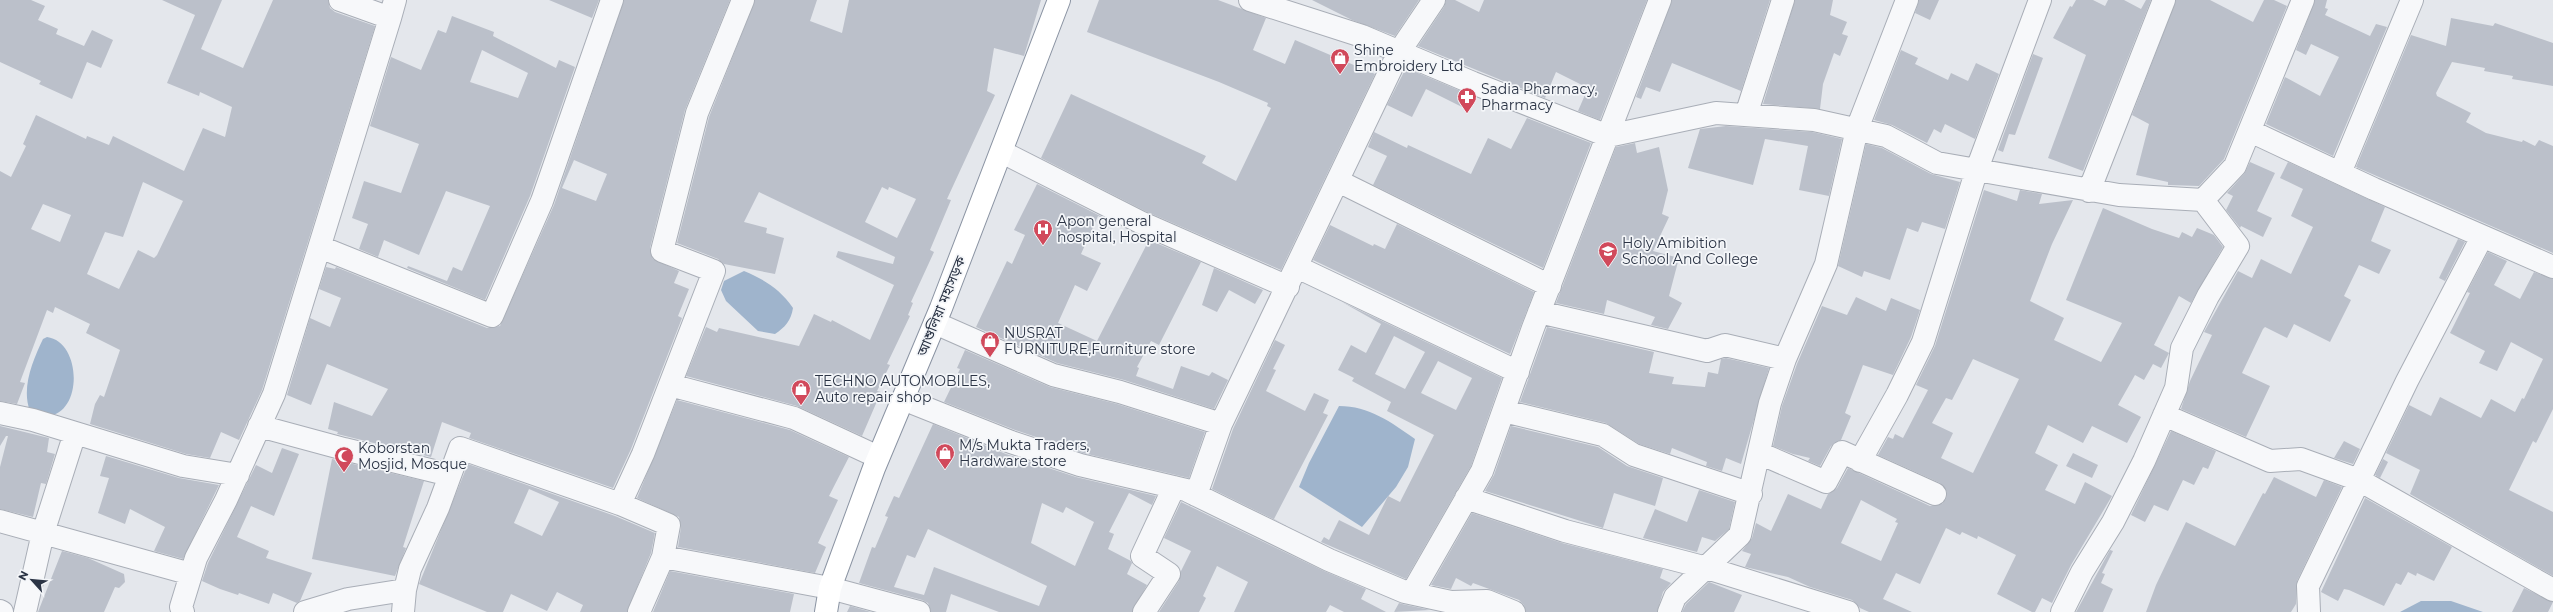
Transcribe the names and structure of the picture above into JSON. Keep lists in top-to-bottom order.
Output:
{
  "streets": {
    "highway": ["আশুলিয়া মহাসড়ক"]
  },
  "places": {
    "shop": [
      "Shine Embroidery Ltd",
      "NUSRAT FURNITURE,Furniture store",
      "TECHNO AUTOMOBILES, Auto repair shop",
      "M/s Mukta Traders, Hardware store"
    ],
    "pharmacy": ["Sadia Pharmacy, Pharmacy"],
    "hospital": ["Apon general hospital, Hospital"],
    "school or university": ["Holy Amibition School And College"],
    "mosque": ["Koborstan Mosjid, Mosque"]
  },
  "north": "top left"
}
